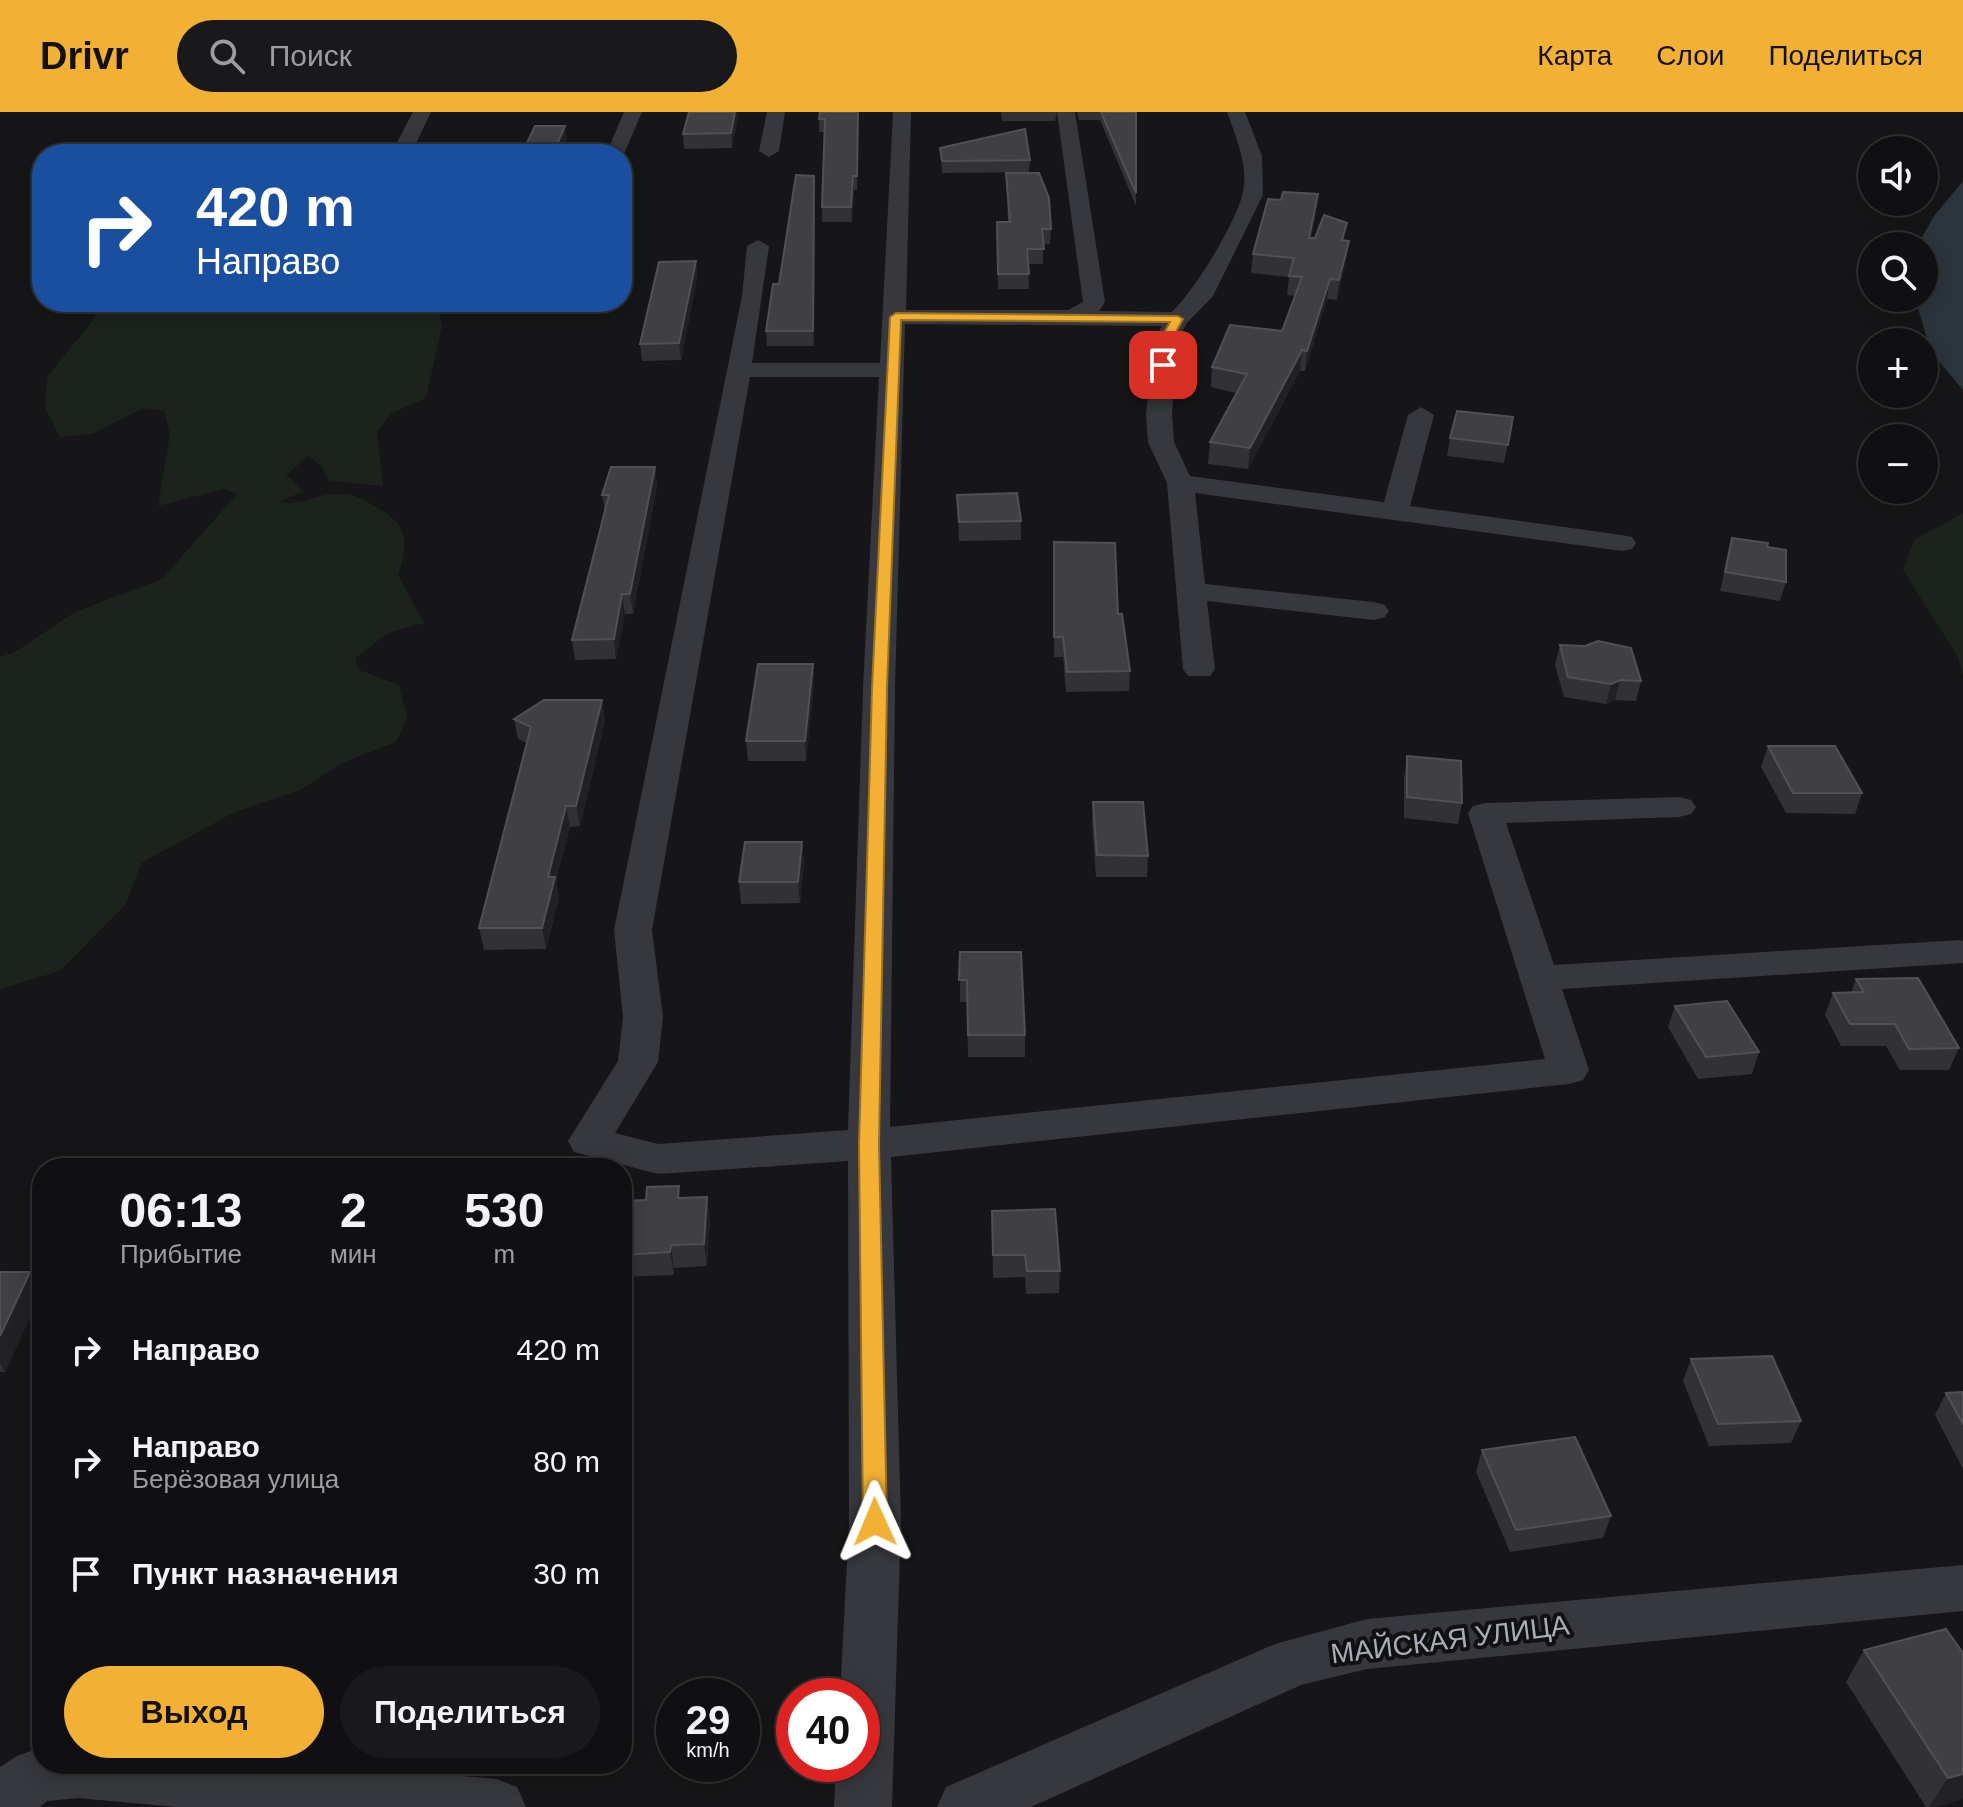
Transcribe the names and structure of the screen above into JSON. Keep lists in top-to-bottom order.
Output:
{
  "streets": {
    "street": ["МАЙСКАЯ УЛИЦА"]
  },
  "page": {
    "header": "Drivr",
    "search": "Поиск",
    "nav": ["Карта", "Слои", "Поделиться"],
    "map_buttons": ["+", "−"],
    "turn": ["420 m", "Направо"],
    "eta": [
      "06:13",
      "Прибытие",
      "2",
      "мин",
      "530",
      "m"
    ],
    "list": [
      {
        "name": "Направо",
        "value": "420 m"
      },
      {
        "name": "Направо",
        "note": "Берёзовая улица",
        "value": "80 m"
      },
      {
        "name": "Пункт назначения",
        "value": "30 m"
      }
    ],
    "buttons": ["Выход", "Поделиться"],
    "speed": "29 km/h",
    "limit": "40"
  }
}
